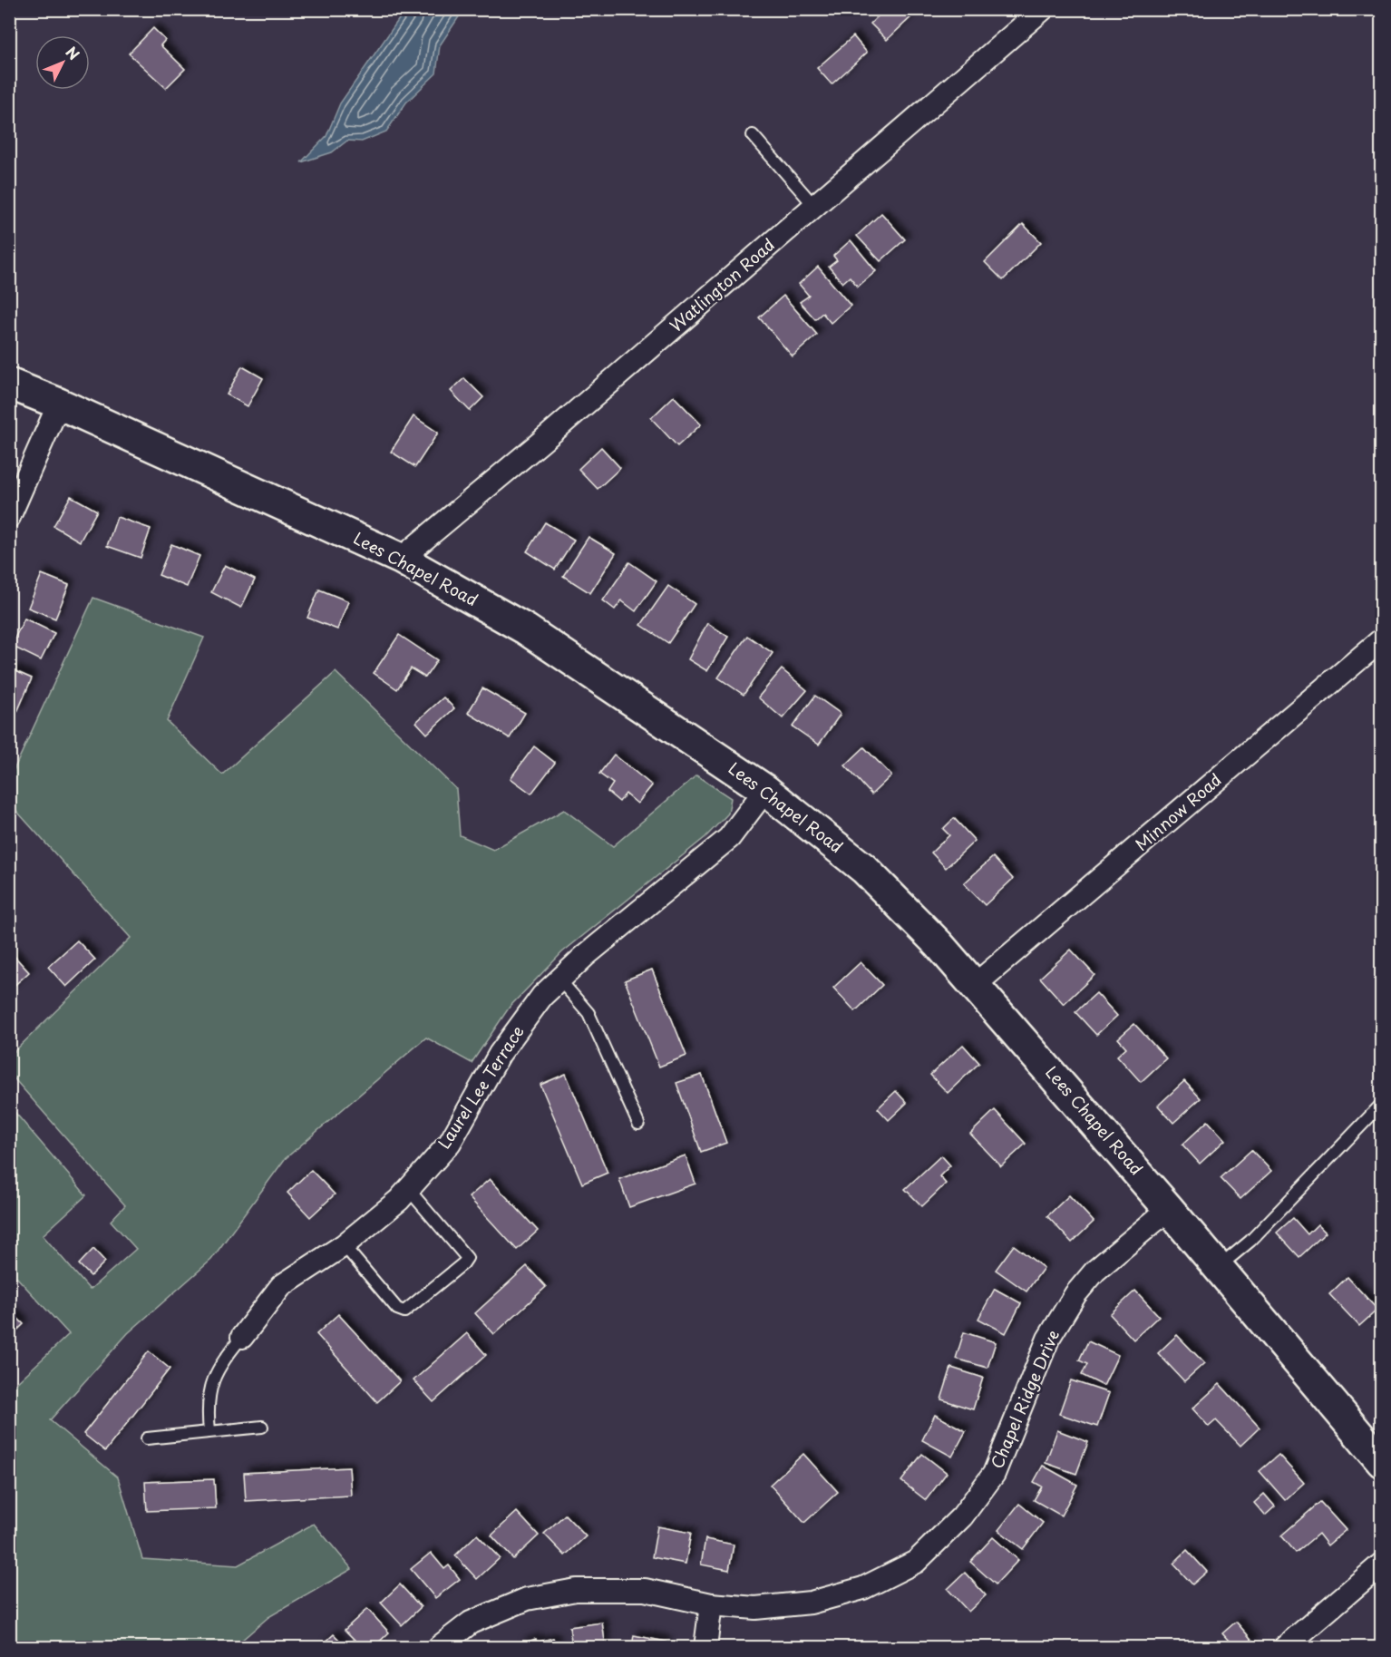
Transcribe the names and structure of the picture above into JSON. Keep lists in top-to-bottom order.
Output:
{
  "streets": {
    "main road": ["Lees Chapel Road"],
    "street": [
      "Watlington Road",
      "Minnow Road",
      "Laurel Lee Terrace",
      "Chapel Ridge Drive"
    ]
  },
  "crossings": [
    ["Watlington Road", "Lees Chapel Road"],
    ["Lees Chapel Road", "Minnow Road"],
    ["Lees Chapel Road", "Laurel Lee Terrace"],
    ["Lees Chapel Road", "Chapel Ridge Drive"]
  ],
  "north": "top right"
}
